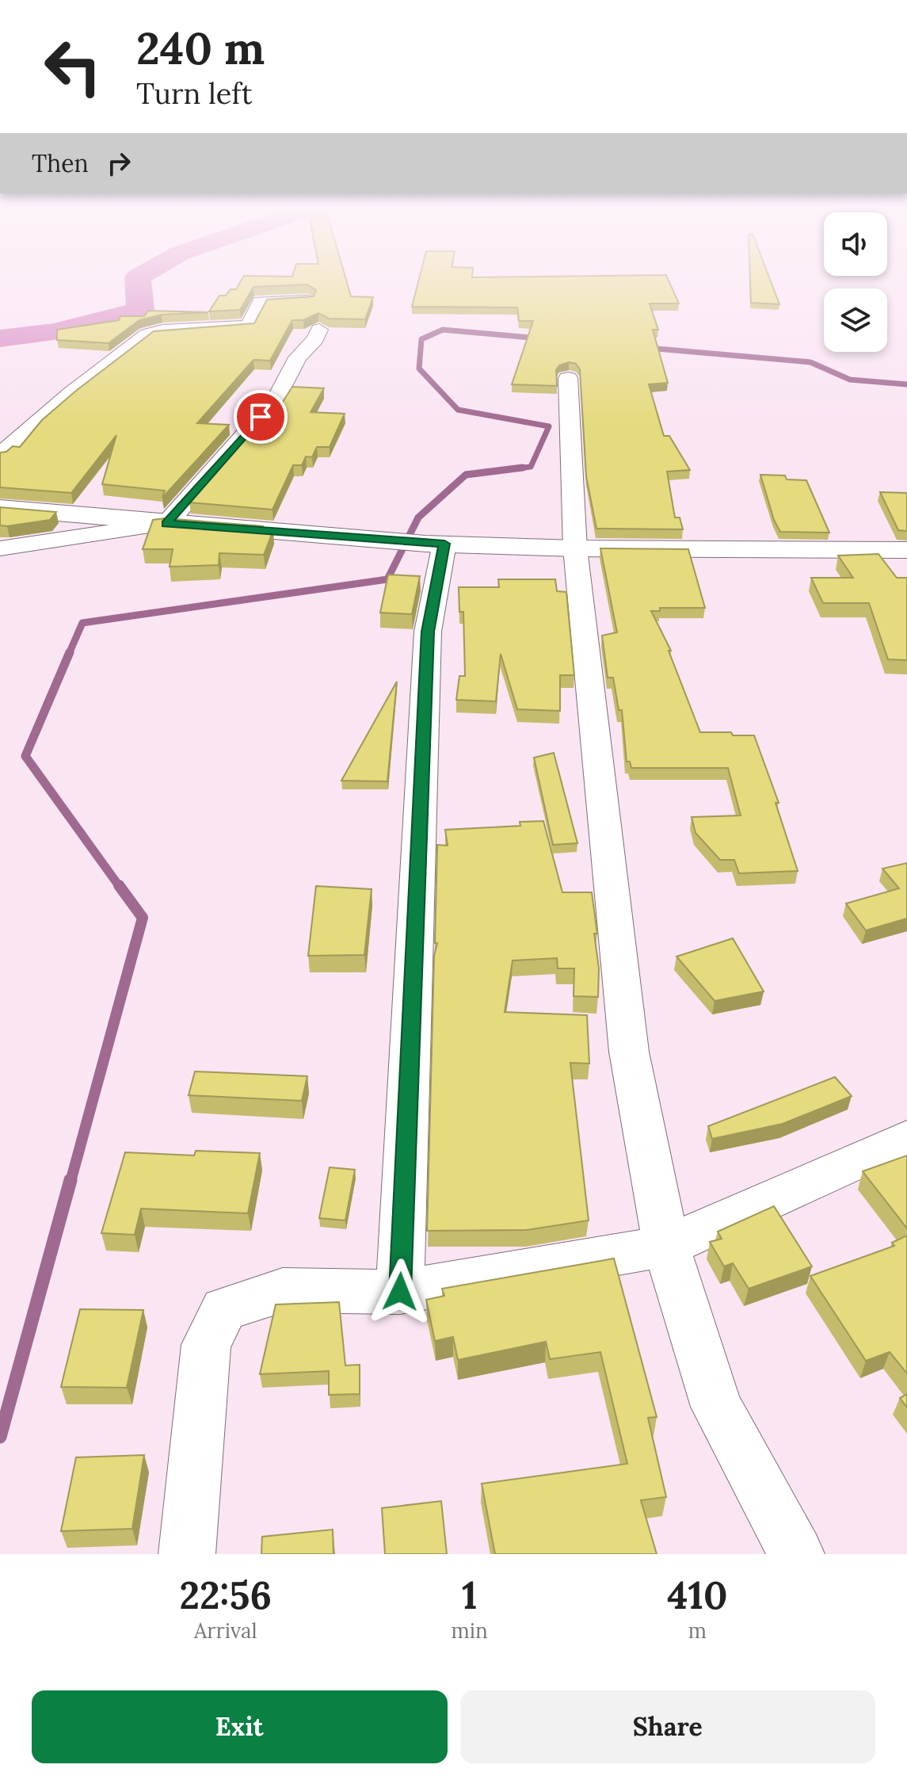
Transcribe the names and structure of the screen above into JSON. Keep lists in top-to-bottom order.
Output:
{
  "page": {
    "turn": ["240 m", "Turn left"],
    "then": "Then",
    "eta": [
      "22:56",
      "Arrival",
      "1",
      "min",
      "410",
      "m"
    ],
    "buttons": ["Exit", "Share"]
  }
}
